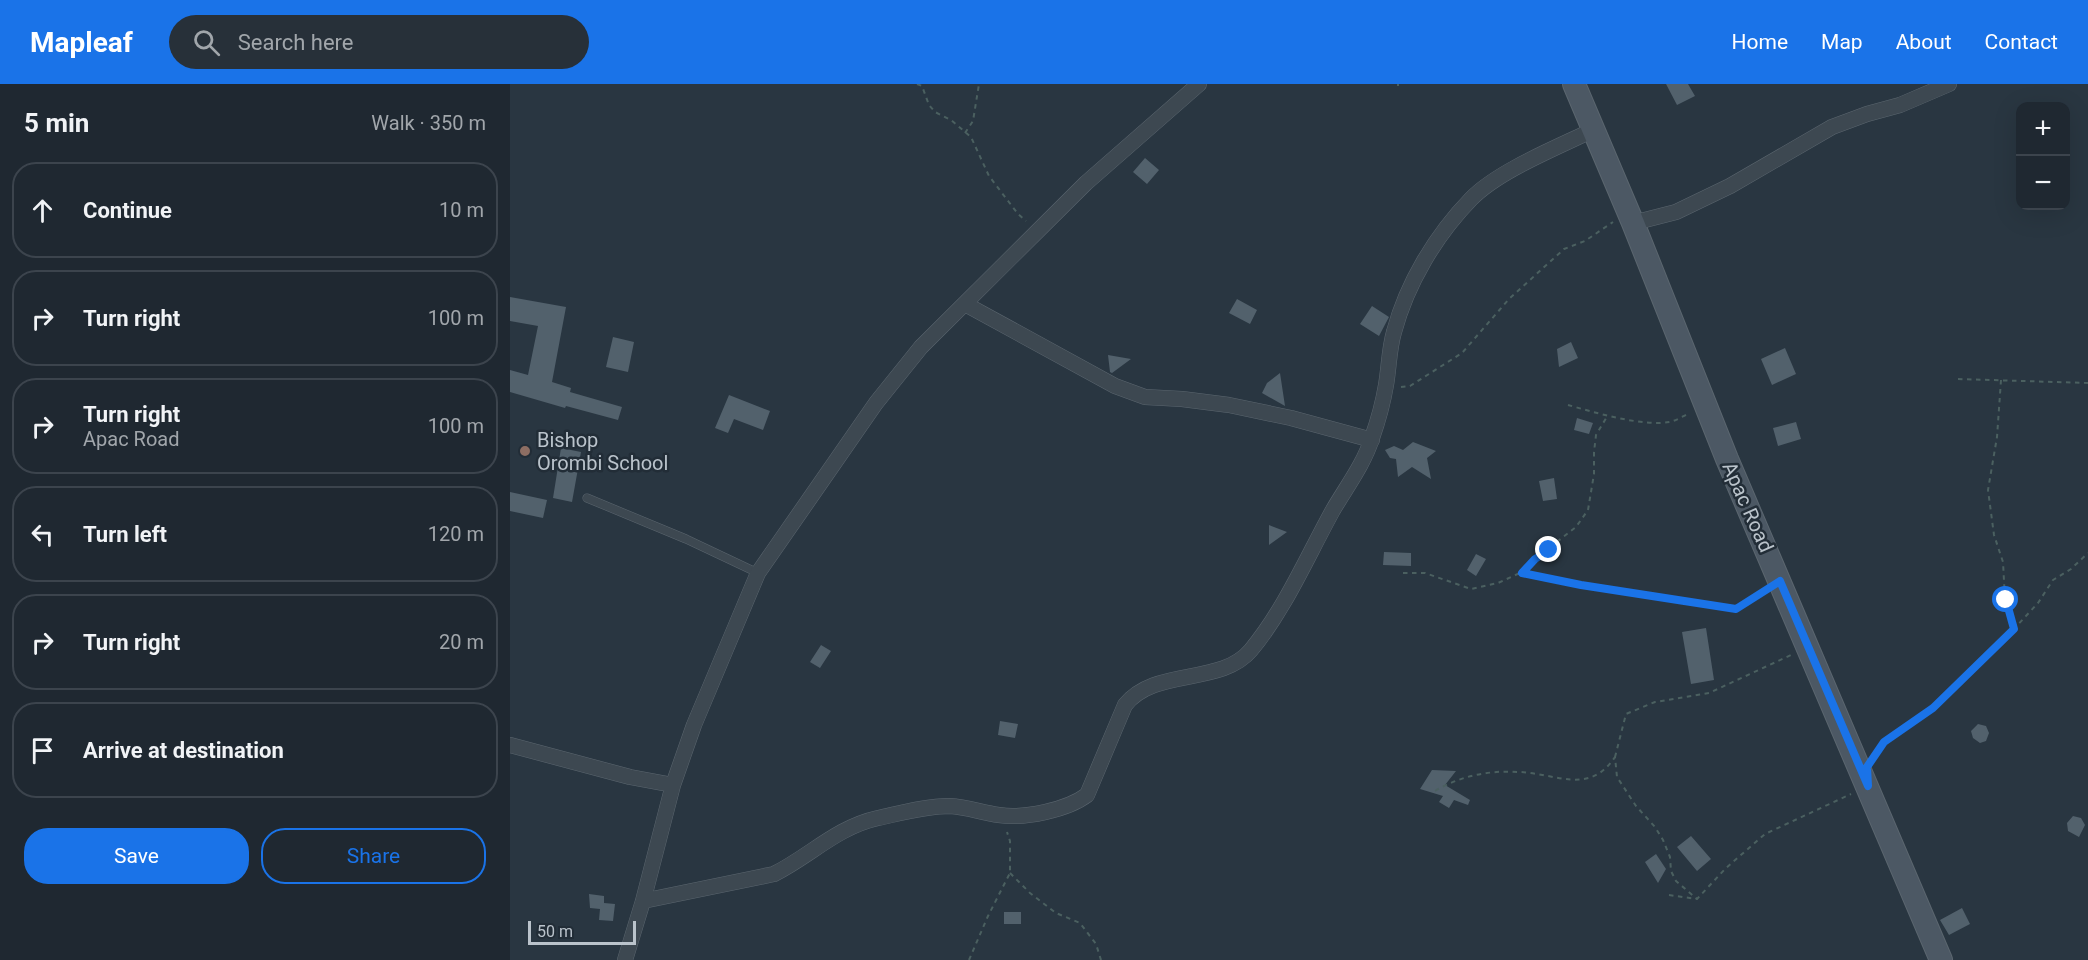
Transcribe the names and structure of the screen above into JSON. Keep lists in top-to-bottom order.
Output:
{
  "streets": {
    "main road": ["Apac Road"]
  },
  "places": ["Bishop Orombi School"],
  "scale_bar": "50 m",
  "page": {
    "header": "Mapleaf",
    "search": "Search here",
    "nav": [
      "Home",
      "Map",
      "About",
      "Contact"
    ],
    "heading": ["5 min", "Walk · 350 m"],
    "map_buttons": ["+", "−"],
    "list": [
      ["Continue", "10 m"],
      ["Turn right", "100 m"],
      ["Turn right", "Apac Road", "100 m"],
      ["Turn left", "120 m"],
      ["Turn right", "20 m"],
      "Arrive at destination"
    ],
    "buttons": ["Save", "Share"],
    "scale": "50 m"
  }
}
